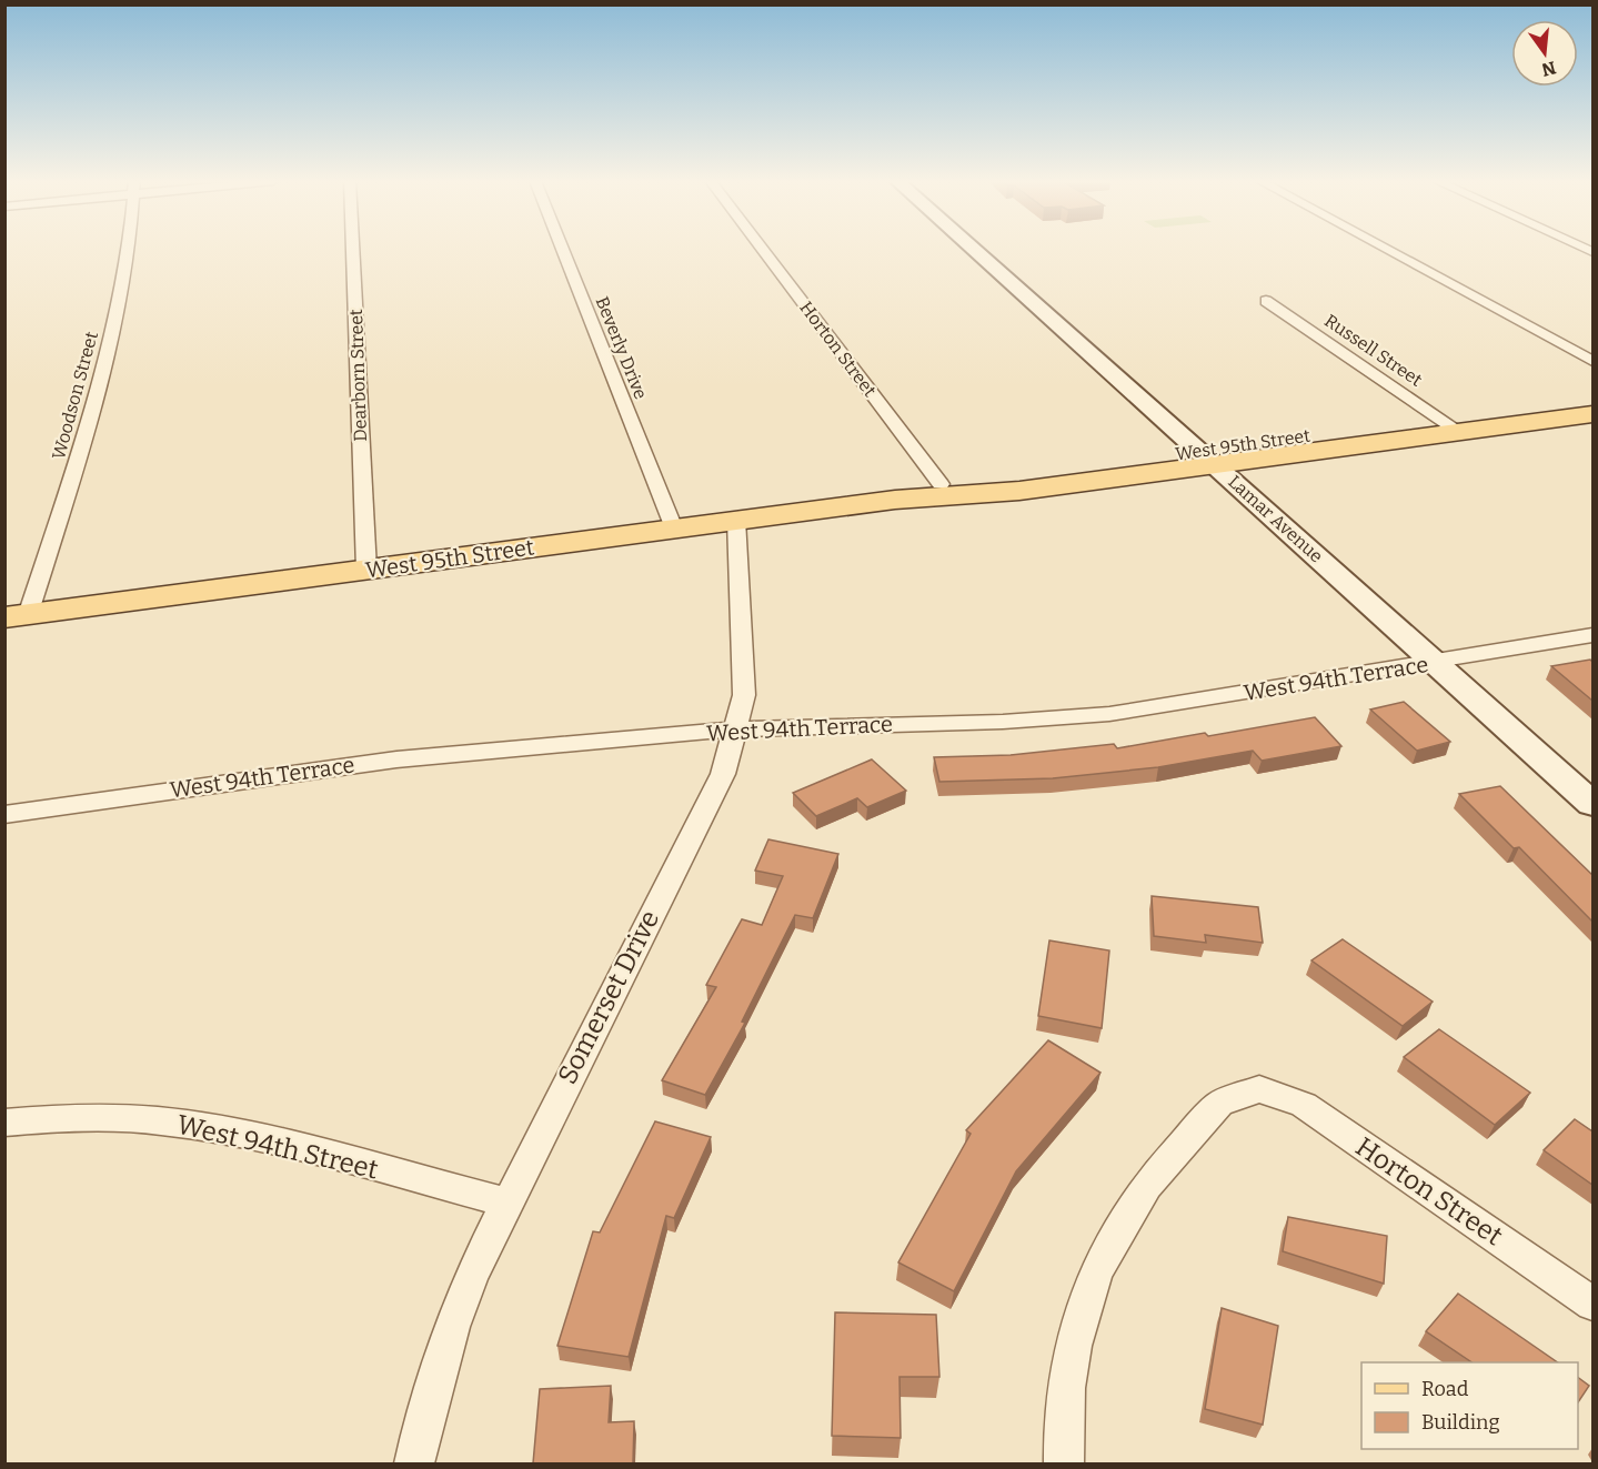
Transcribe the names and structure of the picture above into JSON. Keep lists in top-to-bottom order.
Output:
{
  "streets": {
    "main road": ["West 95th Street"],
    "street": [
      "Beverly Drive",
      "Horton Street",
      "Russell Street",
      "Dearborn Street",
      "Woodson Street",
      "Lamar Avenue",
      "West 94th Terrace",
      "Somerset Drive",
      "West 94th Street"
    ]
  },
  "crossings": [
    ["Beverly Drive", "West 95th Street"],
    ["Horton Street", "West 95th Street"],
    ["Russell Street", "West 95th Street"],
    ["Dearborn Street", "West 95th Street"],
    ["Woodson Street", "West 95th Street"],
    ["West 95th Street", "Lamar Avenue"],
    ["West 95th Street", "Somerset Drive"],
    ["Lamar Avenue", "West 94th Terrace"],
    ["West 94th Terrace", "Somerset Drive"],
    ["Somerset Drive", "West 94th Street"]
  ],
  "legend": ["Road", "Building"],
  "north": "bottom"
}
